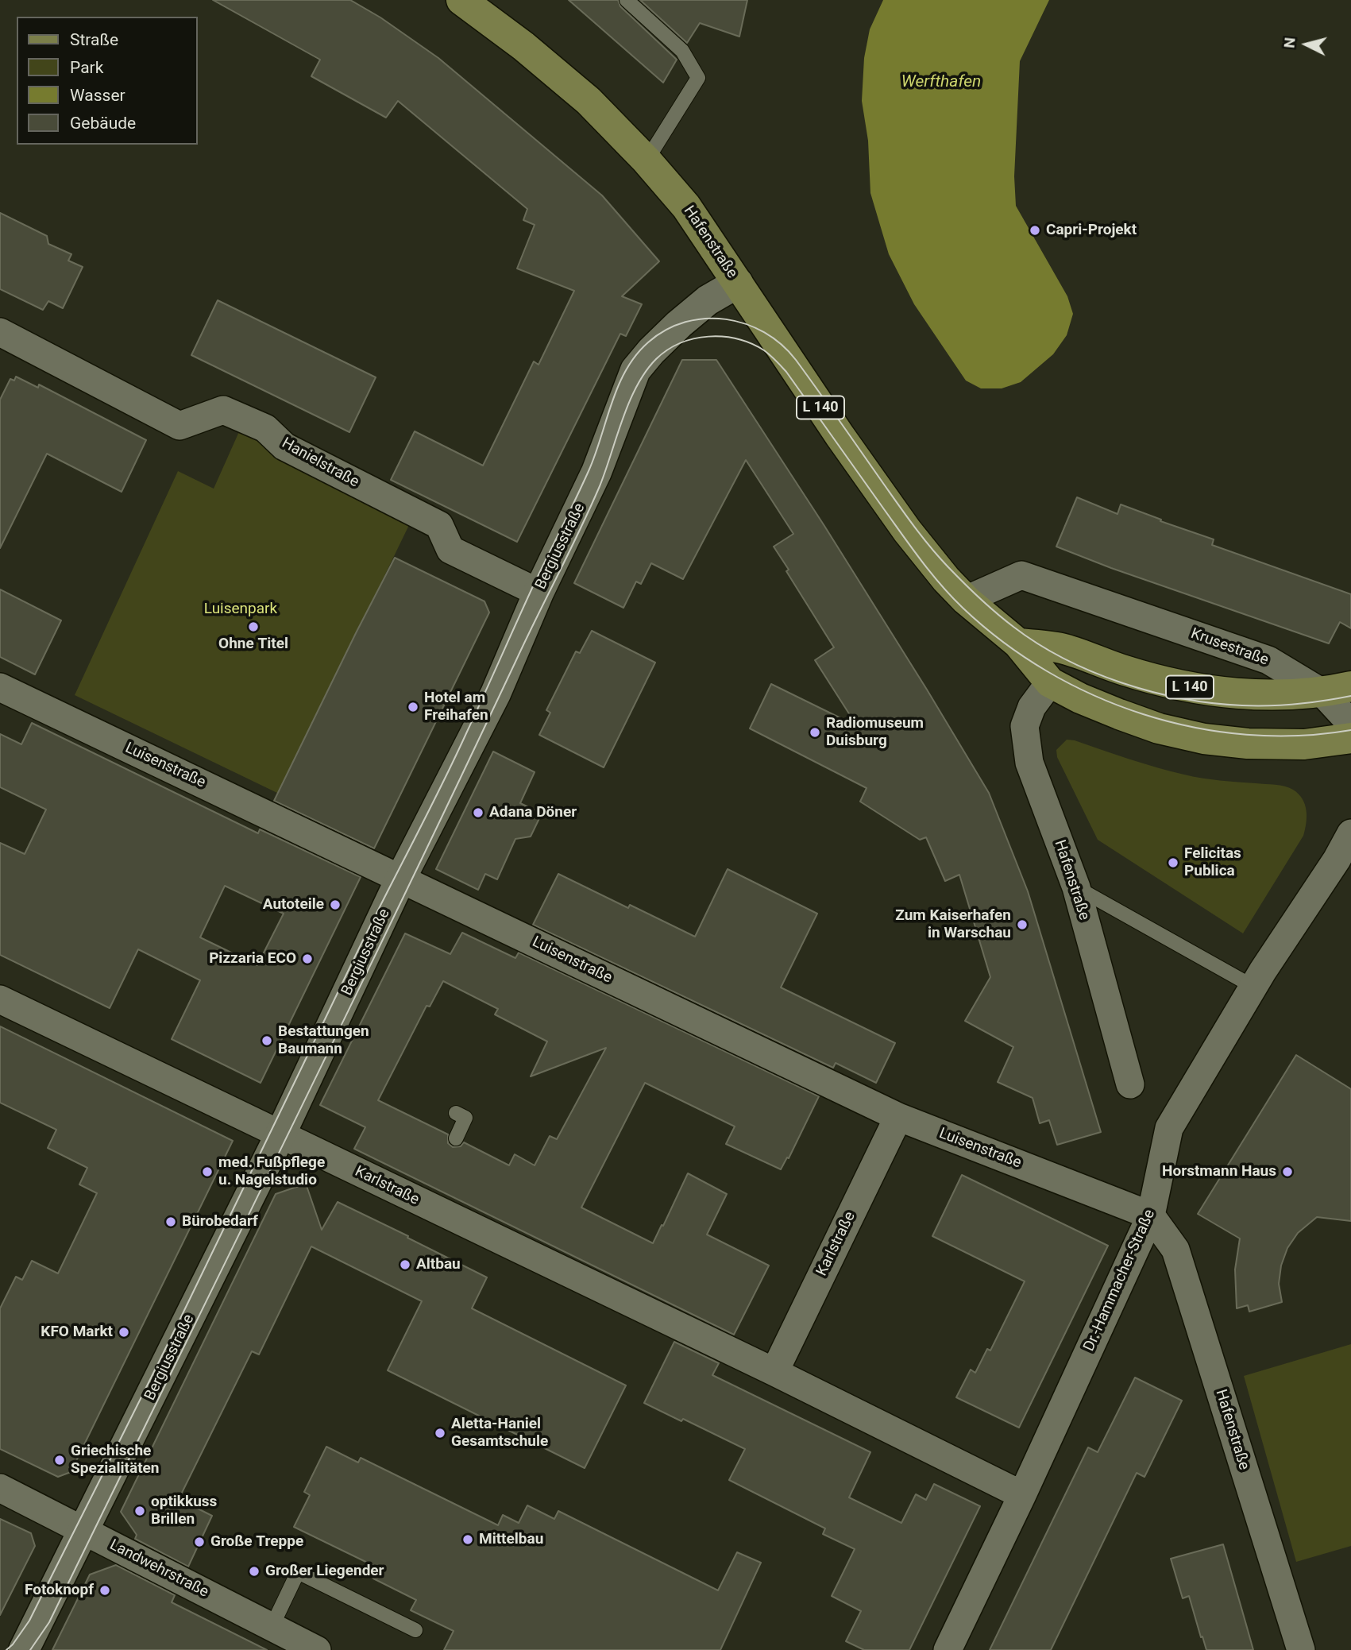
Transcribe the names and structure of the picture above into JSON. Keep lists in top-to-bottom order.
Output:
{
  "streets": {
    "main road": ["Hafenstraße", "L 140"],
    "street": [
      "Hanielstraße",
      "Bergiusstraße",
      "Krusestraße",
      "Luisenstraße",
      "Karlstraße",
      "Dr.-Hammacher-Straße",
      "Landwehrstraße"
    ]
  },
  "crossings": [
    ["Hafenstraße", "L 140"],
    ["Hafenstraße", "Bergiusstraße"],
    ["Hafenstraße", "Krusestraße"],
    ["Hafenstraße", "Luisenstraße"],
    ["Hafenstraße", "Dr.-Hammacher-Straße"],
    ["L 140", "Krusestraße"],
    ["Hanielstraße", "Bergiusstraße"],
    ["Bergiusstraße", "Luisenstraße"],
    ["Bergiusstraße", "Karlstraße"],
    ["Bergiusstraße", "Landwehrstraße"],
    ["Luisenstraße", "Karlstraße"],
    ["Luisenstraße", "Dr.-Hammacher-Straße"],
    ["Karlstraße", "Dr.-Hammacher-Straße"]
  ],
  "water": ["Werfthafen"],
  "parks": ["Luisenpark"],
  "places": [
    "Capri-Projekt",
    "Ohne Titel",
    "Hotel am Freihafen",
    "Radiomuseum Duisburg",
    "Adana Döner",
    "Felicitas Publica",
    "Autoteile",
    "Zum Kaiserhafen in Warschau",
    "Pizzaria ECO",
    "Bestattungen Baumann",
    "med. Fußpflege u. Nagelstudio",
    "Horstmann Haus",
    "Bürobedarf",
    "Altbau",
    "KFO Markt",
    "Aletta-Haniel Gesamtschule",
    "Griechische Spezialitäten",
    "optikkuss Brillen",
    "Mittelbau",
    "Große Treppe",
    "Großer Liegender",
    "Fotoknopf"
  ],
  "legend": [
    "Straße",
    "Park",
    "Wasser",
    "Gebäude"
  ],
  "north": "left"
}
